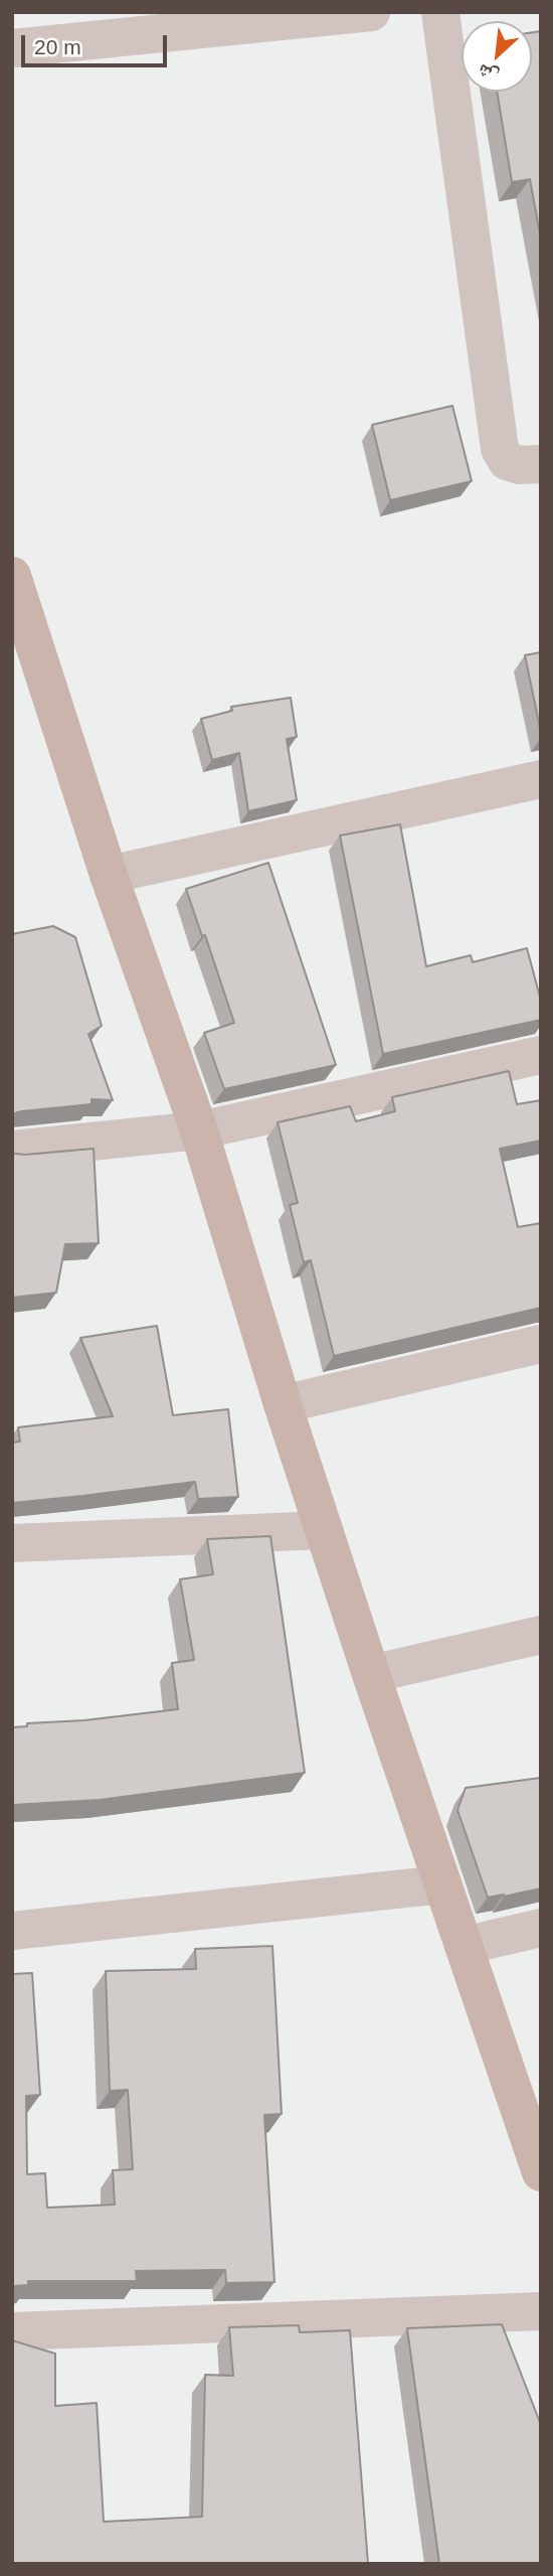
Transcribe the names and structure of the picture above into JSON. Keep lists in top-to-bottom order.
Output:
{
  "scale_bar": "20 m",
  "north": "bottom left"
}
